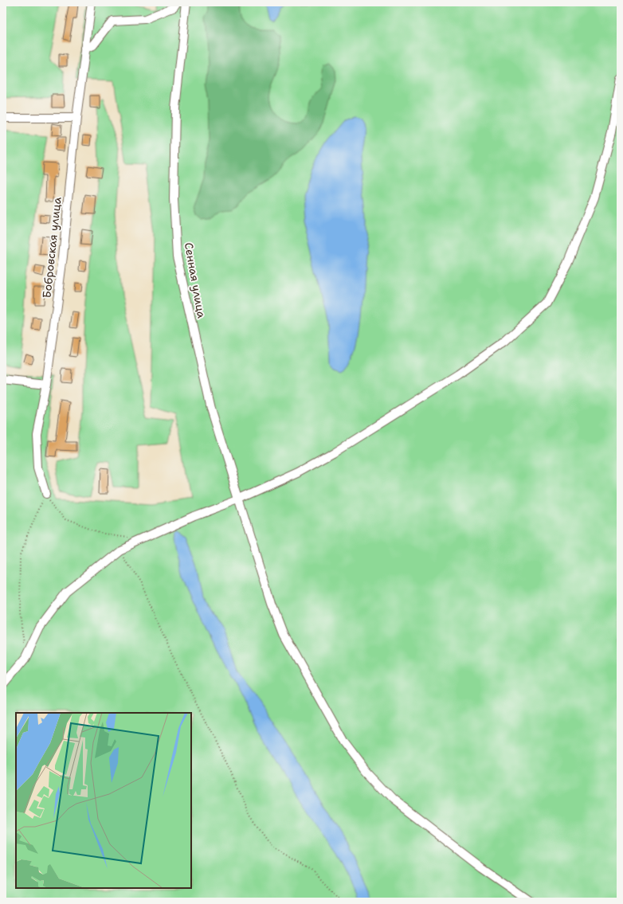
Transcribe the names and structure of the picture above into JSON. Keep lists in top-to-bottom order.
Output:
{
  "streets": {
    "street": ["Бобровская улица", "Сенная улица"]
  }
}
